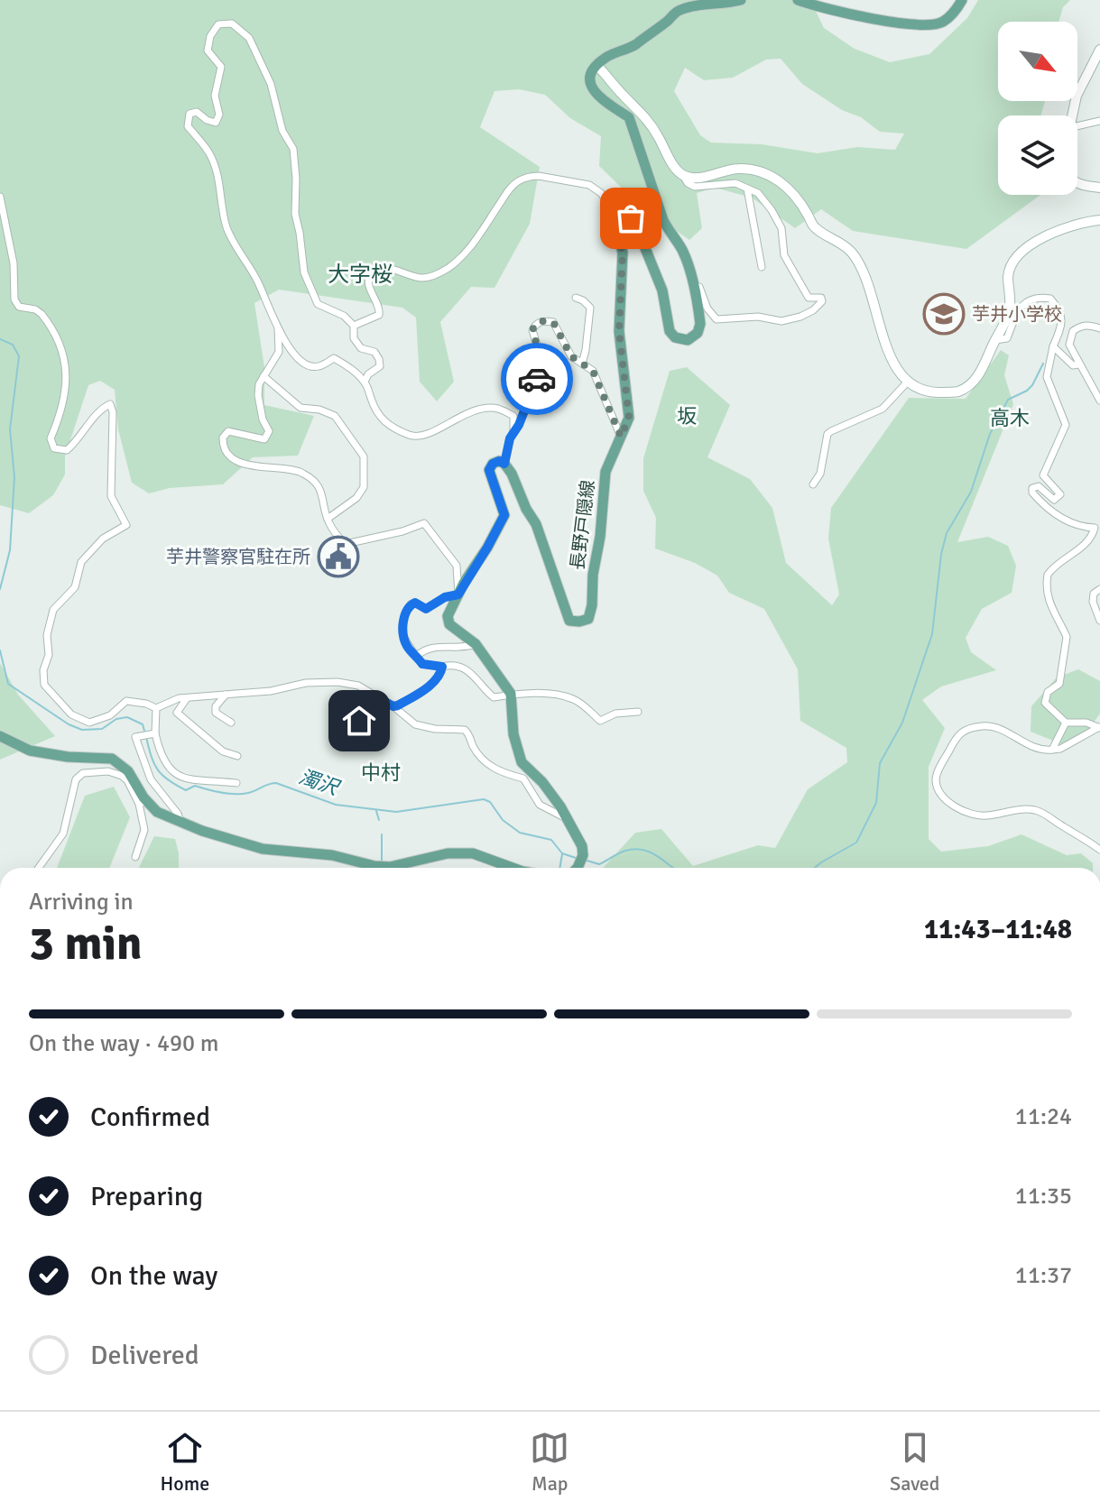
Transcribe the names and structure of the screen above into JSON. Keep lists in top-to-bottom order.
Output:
{
  "streets": {
    "main road": ["長野戸隠線"]
  },
  "districts": [
    "大字桜",
    "坂",
    "高木",
    "中村"
  ],
  "water": ["濁沢"],
  "places": {
    "school or university": ["芋井小学校"],
    "public building": ["芋井警察官駐在所"]
  },
  "north": "bottom right",
  "page": {
    "heading": ["3 min", "Arriving in", "11:43–11:48"],
    "bar": "On the way · 490 m",
    "list": [
      ["Confirmed", "11:24"],
      ["Preparing", "11:35"],
      ["On the way", "11:37"],
      "Delivered"
    ],
    "tabs": ["Home", "Map", "Saved"]
  }
}
